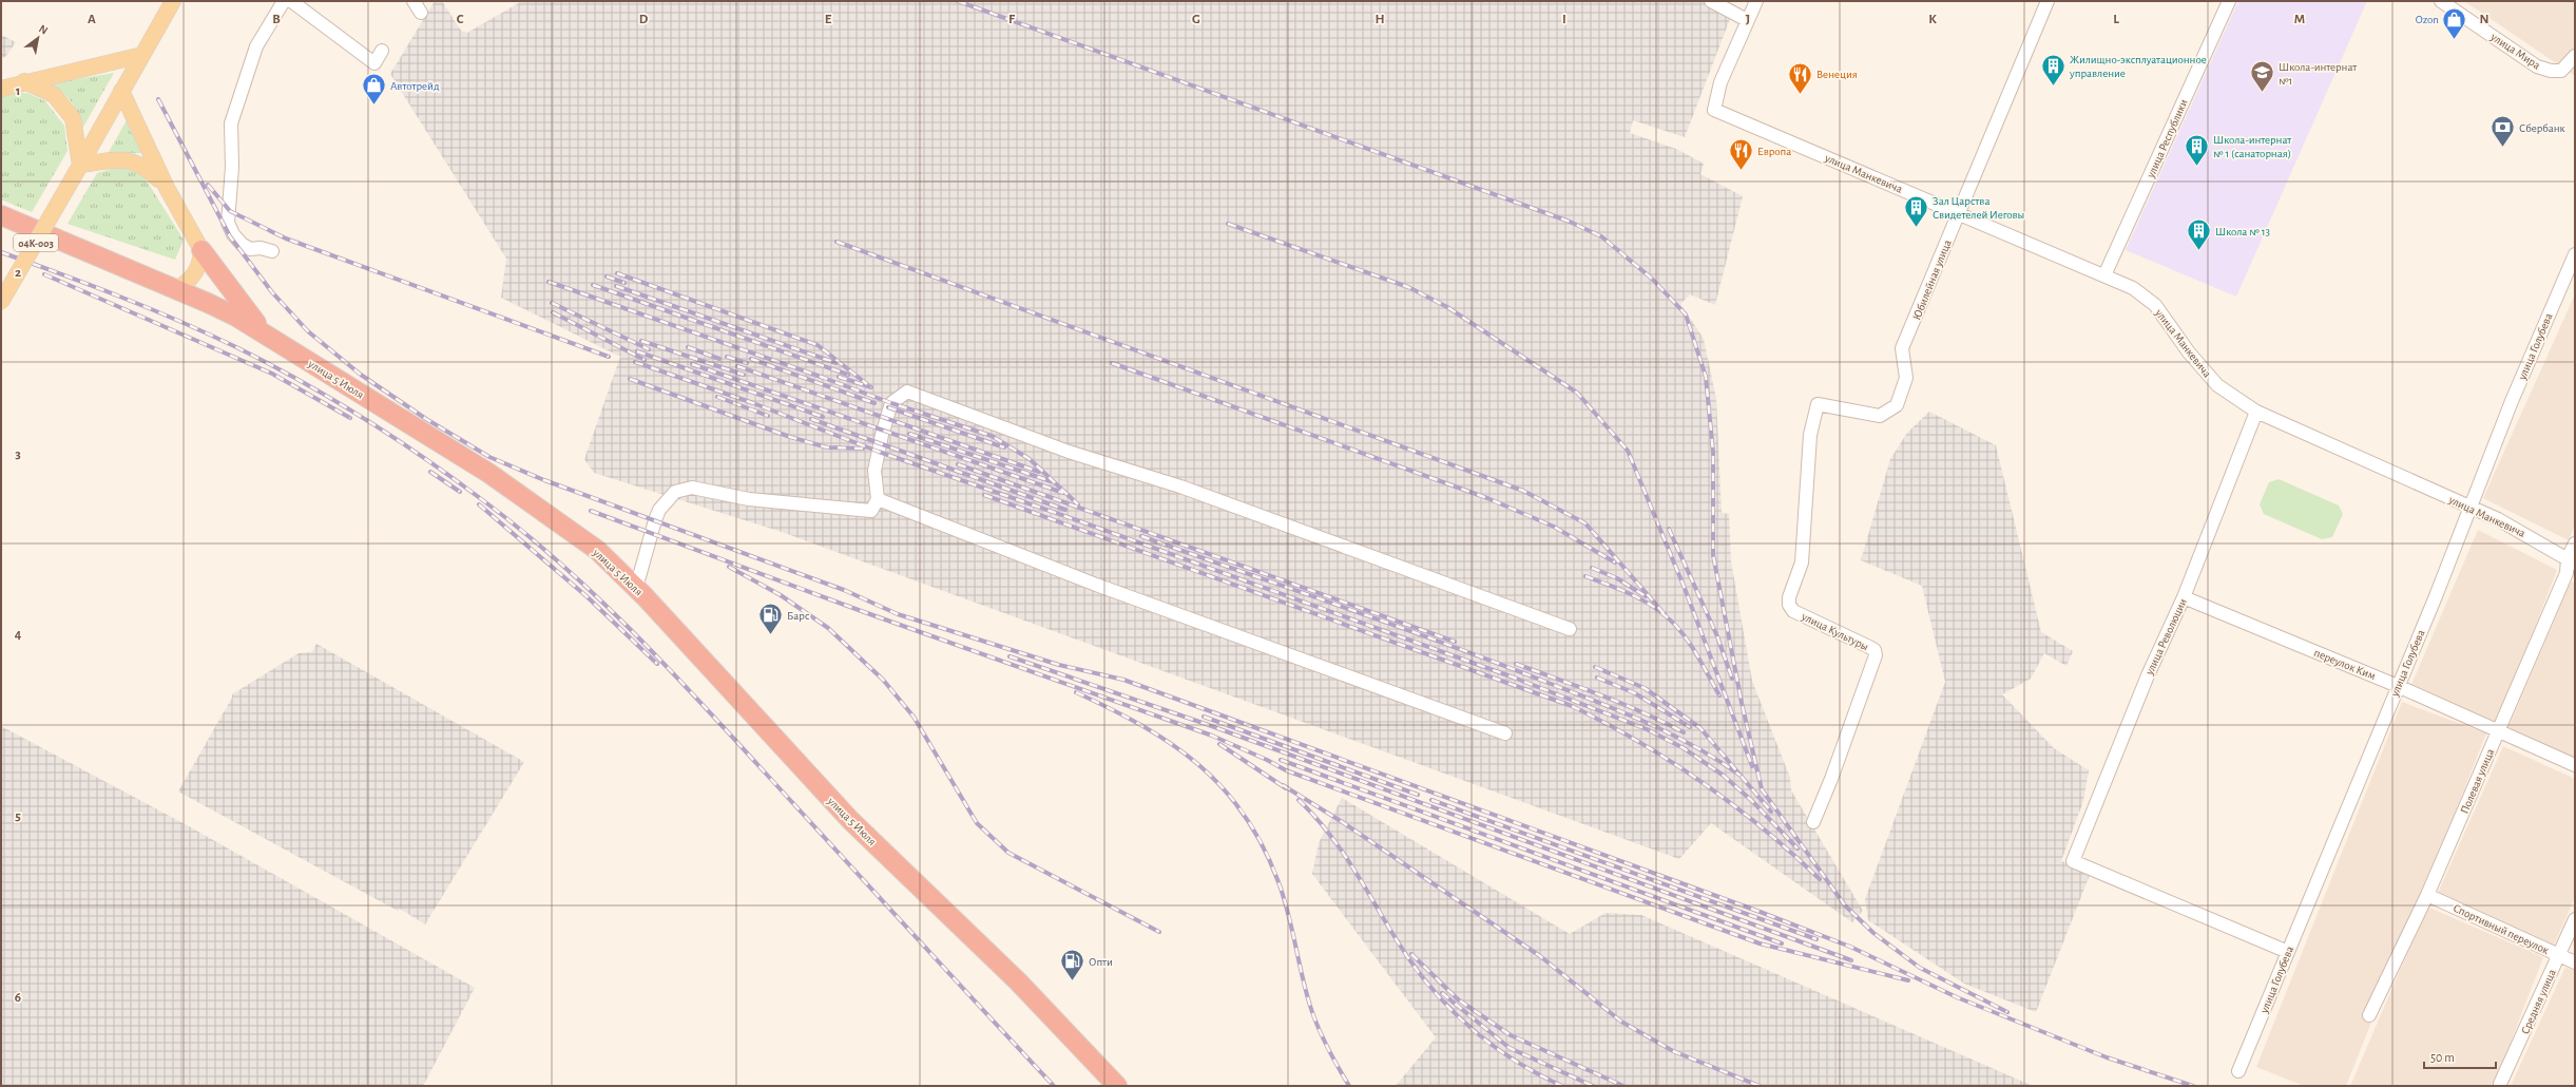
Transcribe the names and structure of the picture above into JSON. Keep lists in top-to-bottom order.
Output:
{
  "streets": {
    "highway": ["улица 5 Июля"],
    "main road": ["04К-003"],
    "street": [
      "улица Мира",
      "улица Республики",
      "улица Манкевича",
      "Юбилейная улица",
      "улица Голубева",
      "улица Культуры",
      "улица Революции",
      "переулок Ким",
      "Полевая улица",
      "Спортивный переулок",
      "Средняя улица"
    ]
  },
  "crossings": [
    ["улица Республики", "улица Манкевича"],
    ["улица Манкевича", "Юбилейная улица"],
    ["улица Манкевича", "улица Голубева"],
    ["улица Манкевича", "улица Революции"],
    ["улица Манкевича", "Полевая улица"],
    ["Юбилейная улица", "улица Культуры"],
    ["улица Голубева", "улица Революции"],
    ["улица Голубева", "переулок Ким"],
    ["улица Революции", "переулок Ким"],
    ["переулок Ким", "Полевая улица"],
    ["Полевая улица", "Спортивный переулок"],
    ["Спортивный переулок", "Средняя улица"]
  ],
  "places": {
    "shop": ["Ozon", "Автотрейд"],
    "building": [
      "Жилищно-эксплуатационное управление",
      "Школа-интернат № 1 (санаторная)",
      "Зал Царства Свидетелей Иеговы",
      "Школа № 13"
    ],
    "school or university": ["Школа-интернат №1"],
    "restaurant": ["Венеция", "Европа"],
    "bank": ["Сбербанк"],
    "fuel station": ["Барс", "Опти"]
  },
  "scale_bar": "50 m",
  "north": "top right",
  "grid": {
    "columns": [
      "A",
      "B",
      "C",
      "D",
      "E",
      "F",
      "G",
      "H",
      "I",
      "J",
      "K",
      "L",
      "M",
      "N"
    ],
    "rows": [
      "1",
      "2",
      "3",
      "4",
      "5",
      "6"
    ]
  }
}
